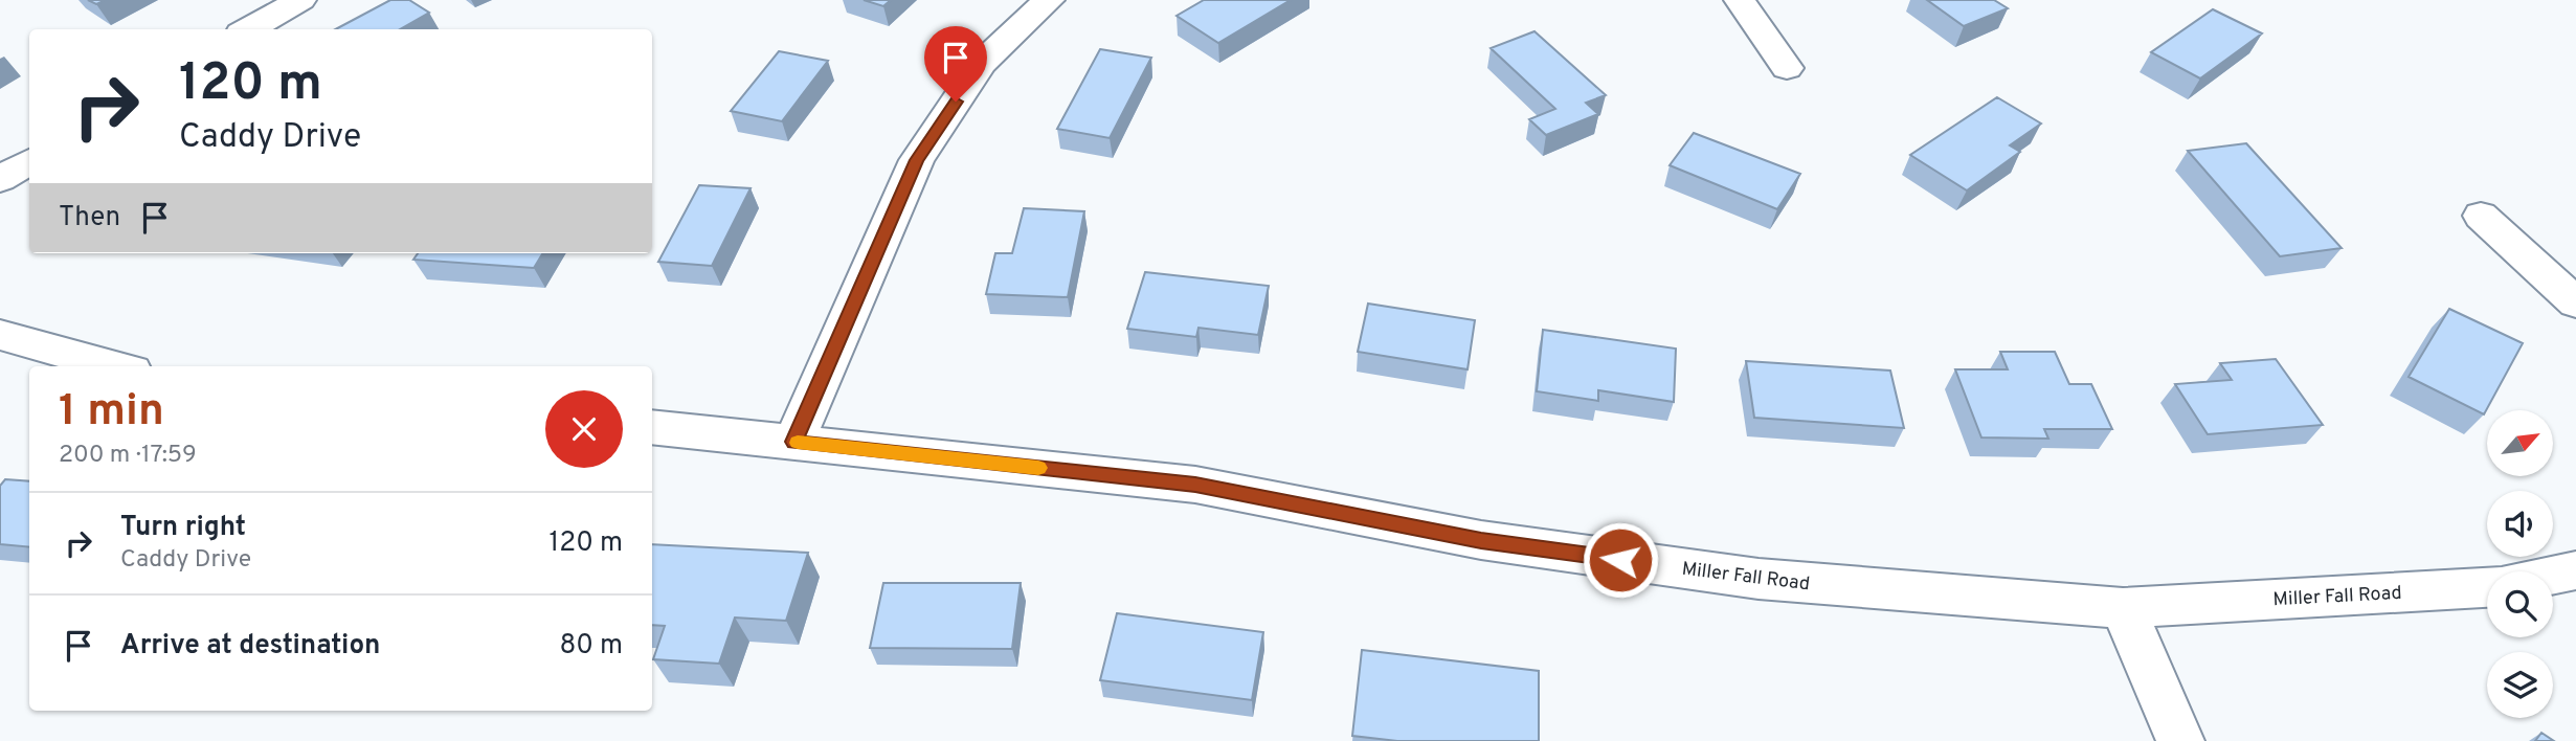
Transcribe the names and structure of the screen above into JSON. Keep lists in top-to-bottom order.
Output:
{
  "streets": {
    "street": ["Miller Fall Road"]
  },
  "north": "top right",
  "page": {
    "turn": ["120 m", "Caddy Drive"],
    "then": "Then",
    "heading": ["1 min", "200 m · 17:59"],
    "list": [
      {
        "name": "Turn right",
        "note": "Caddy Drive",
        "value": "120 m"
      },
      {
        "name": "Arrive at destination",
        "value": "80 m"
      }
    ]
  }
}
